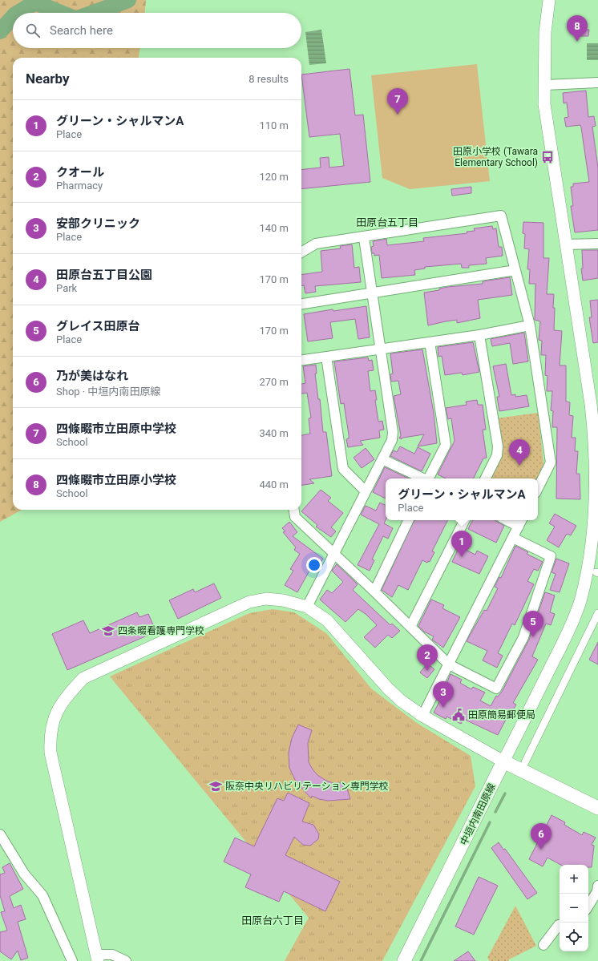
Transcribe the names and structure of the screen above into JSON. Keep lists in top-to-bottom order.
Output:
{
  "streets": {
    "main road": ["中垣内南田原線"]
  },
  "districts": ["田原台五丁目", "田原台六丁目"],
  "places": {
    "bus stop": ["田原小学校 (Tawara Elementary School)"],
    "school or university": ["四条畷看護専門学校", "阪奈中央リハビリテーション専門学校"],
    "public building": ["田原簡易郵便局"]
  },
  "page": {
    "search": "Search here",
    "pins": [
      "8",
      "7",
      "4",
      "1",
      "5",
      "2",
      "3",
      "6"
    ],
    "heading": ["Nearby", "8 results"],
    "list": [
      {
        "mark": "1",
        "name": "グリーン・シャルマンA",
        "note": "Place",
        "value": "110 m"
      },
      {
        "mark": "2",
        "name": "クオール",
        "note": "Pharmacy",
        "value": "120 m"
      },
      {
        "mark": "3",
        "name": "安部クリニック",
        "note": "Place",
        "value": "140 m"
      },
      {
        "mark": "4",
        "name": "田原台五丁目公園",
        "note": "Park",
        "value": "170 m"
      },
      {
        "mark": "5",
        "name": "グレイス田原台",
        "note": "Place",
        "value": "170 m"
      },
      {
        "mark": "6",
        "name": "乃が美はなれ",
        "note": "Shop · 中垣内南田原線",
        "value": "270 m"
      },
      {
        "mark": "7",
        "name": "四條畷市立田原中学校",
        "note": "School",
        "value": "340 m"
      },
      {
        "mark": "8",
        "name": "四條畷市立田原小学校",
        "note": "School",
        "value": "440 m"
      }
    ],
    "popup": ["グリーン・シャルマンA", "Place"],
    "map_buttons": ["+", "−"]
  }
}
